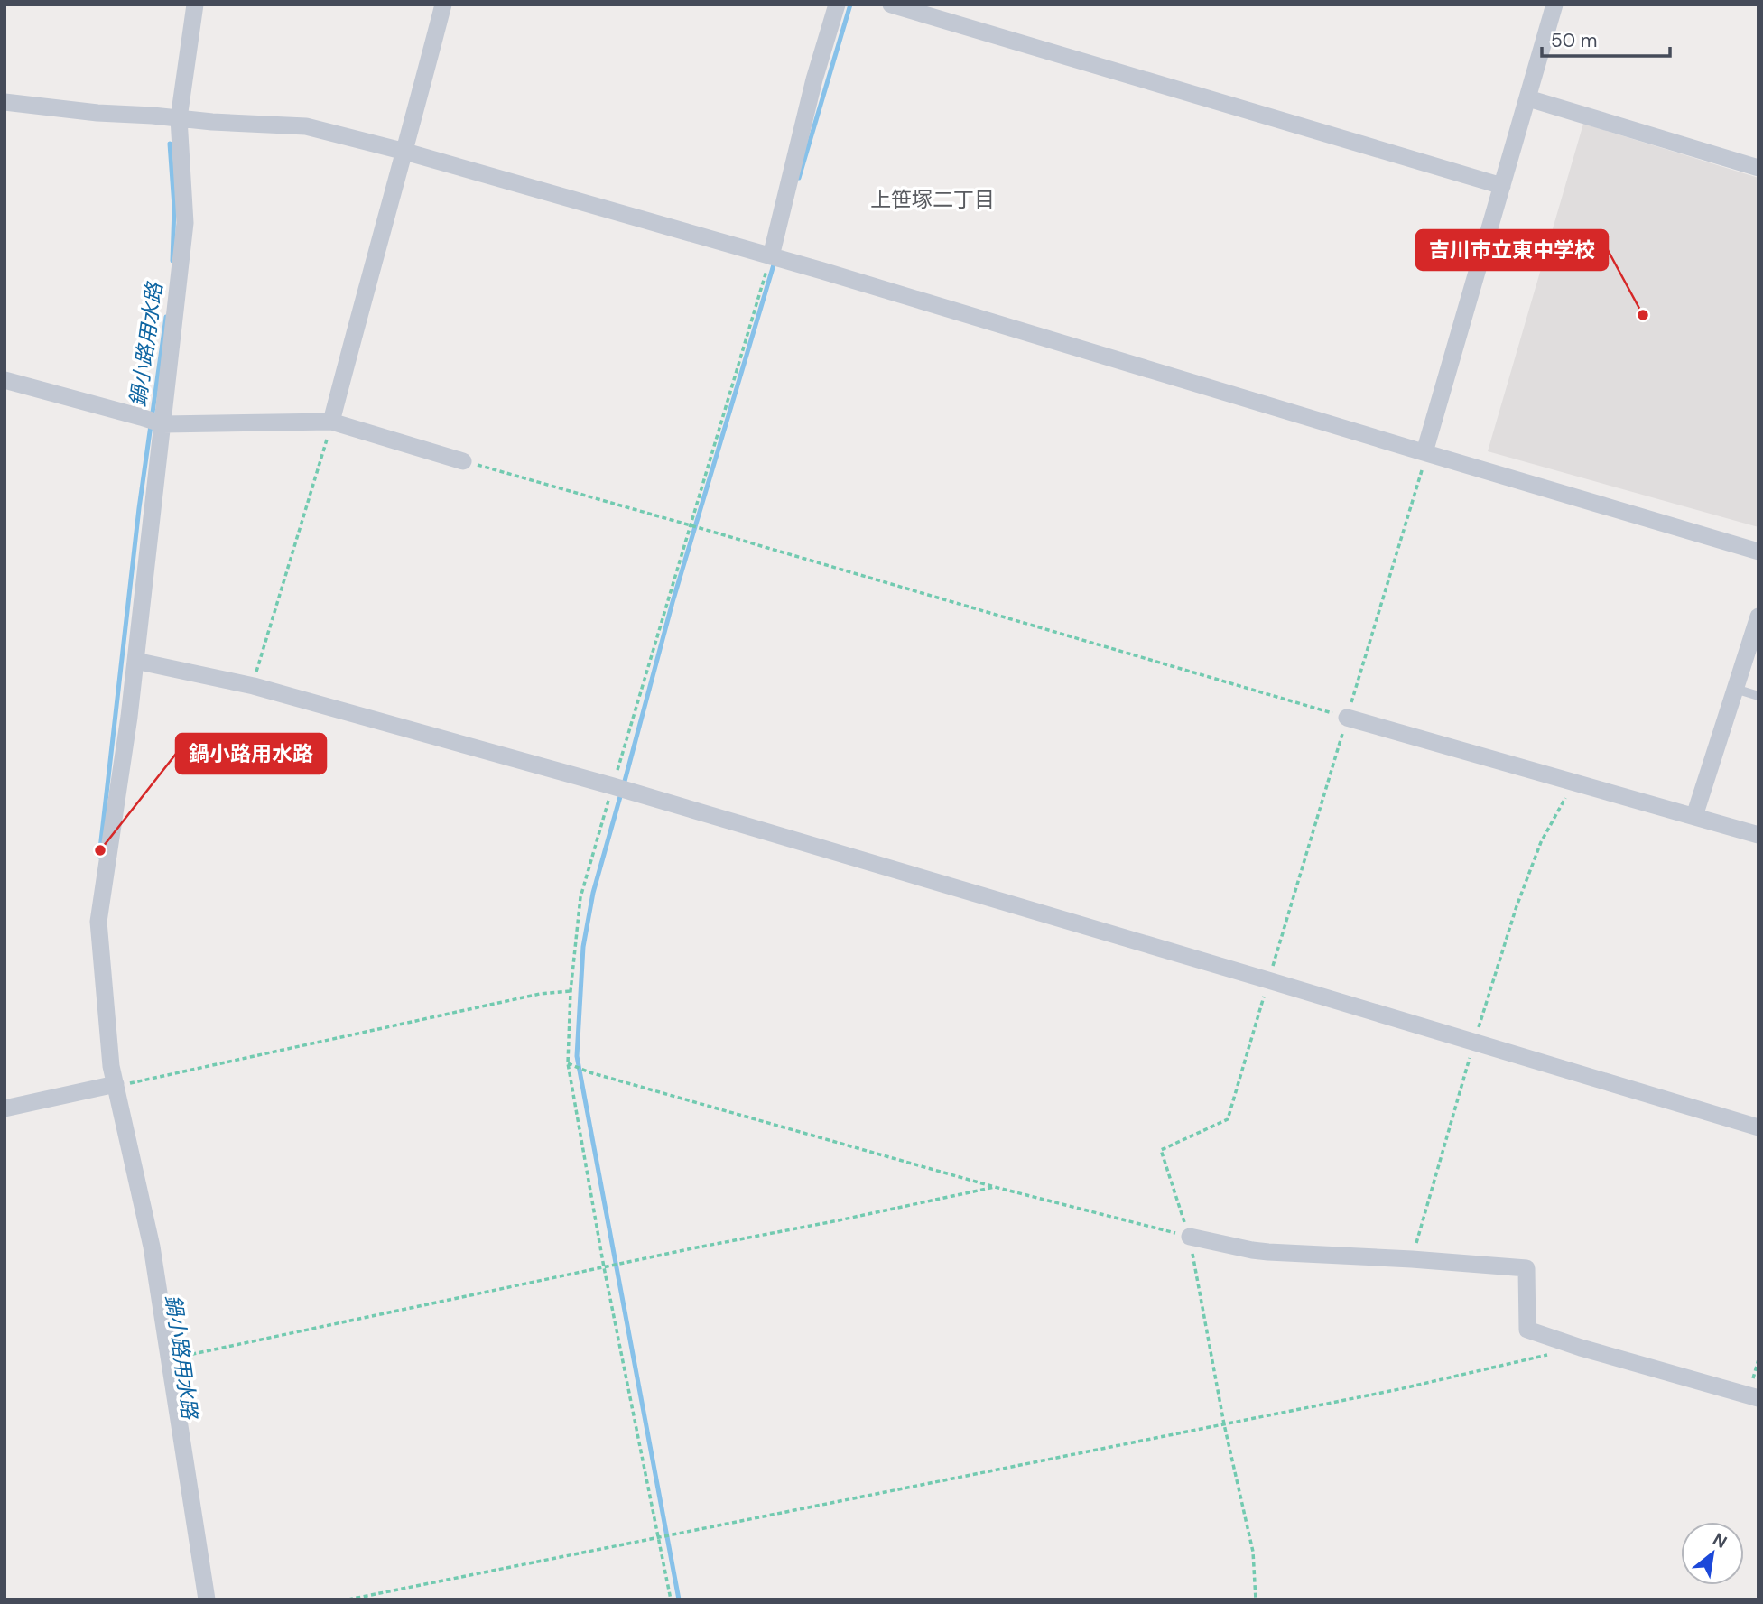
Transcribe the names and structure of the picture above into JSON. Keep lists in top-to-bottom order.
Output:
{
  "districts": ["上笹塚二丁目"],
  "water": ["鍋小路用水路"],
  "places": ["吉川市立東中学校", "鍋小路用水路"],
  "scale_bar": "50 m",
  "north": "top right"
}
